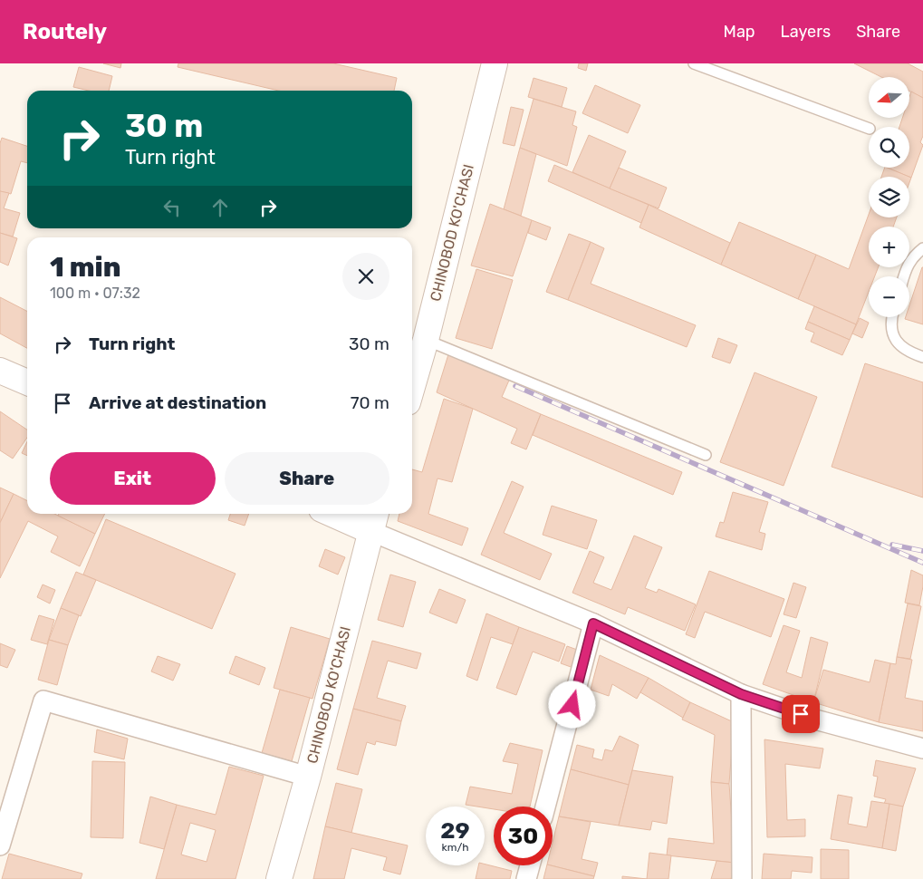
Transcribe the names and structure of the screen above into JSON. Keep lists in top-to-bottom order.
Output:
{
  "streets": {
    "street": ["CHINOBOD KO'CHASI"]
  },
  "north": "left",
  "page": {
    "header": "Routely",
    "nav": ["Map", "Layers", "Share"],
    "map_buttons": ["+", "−"],
    "turn": ["30 m", "Turn right"],
    "heading": ["1 min", "100 m · 07:32"],
    "list": [
      {
        "name": "Turn right",
        "value": "30 m"
      },
      {
        "name": "Arrive at destination",
        "value": "70 m"
      }
    ],
    "buttons": ["Exit", "Share"],
    "speed": "29 km/h",
    "limit": "30"
  }
}
